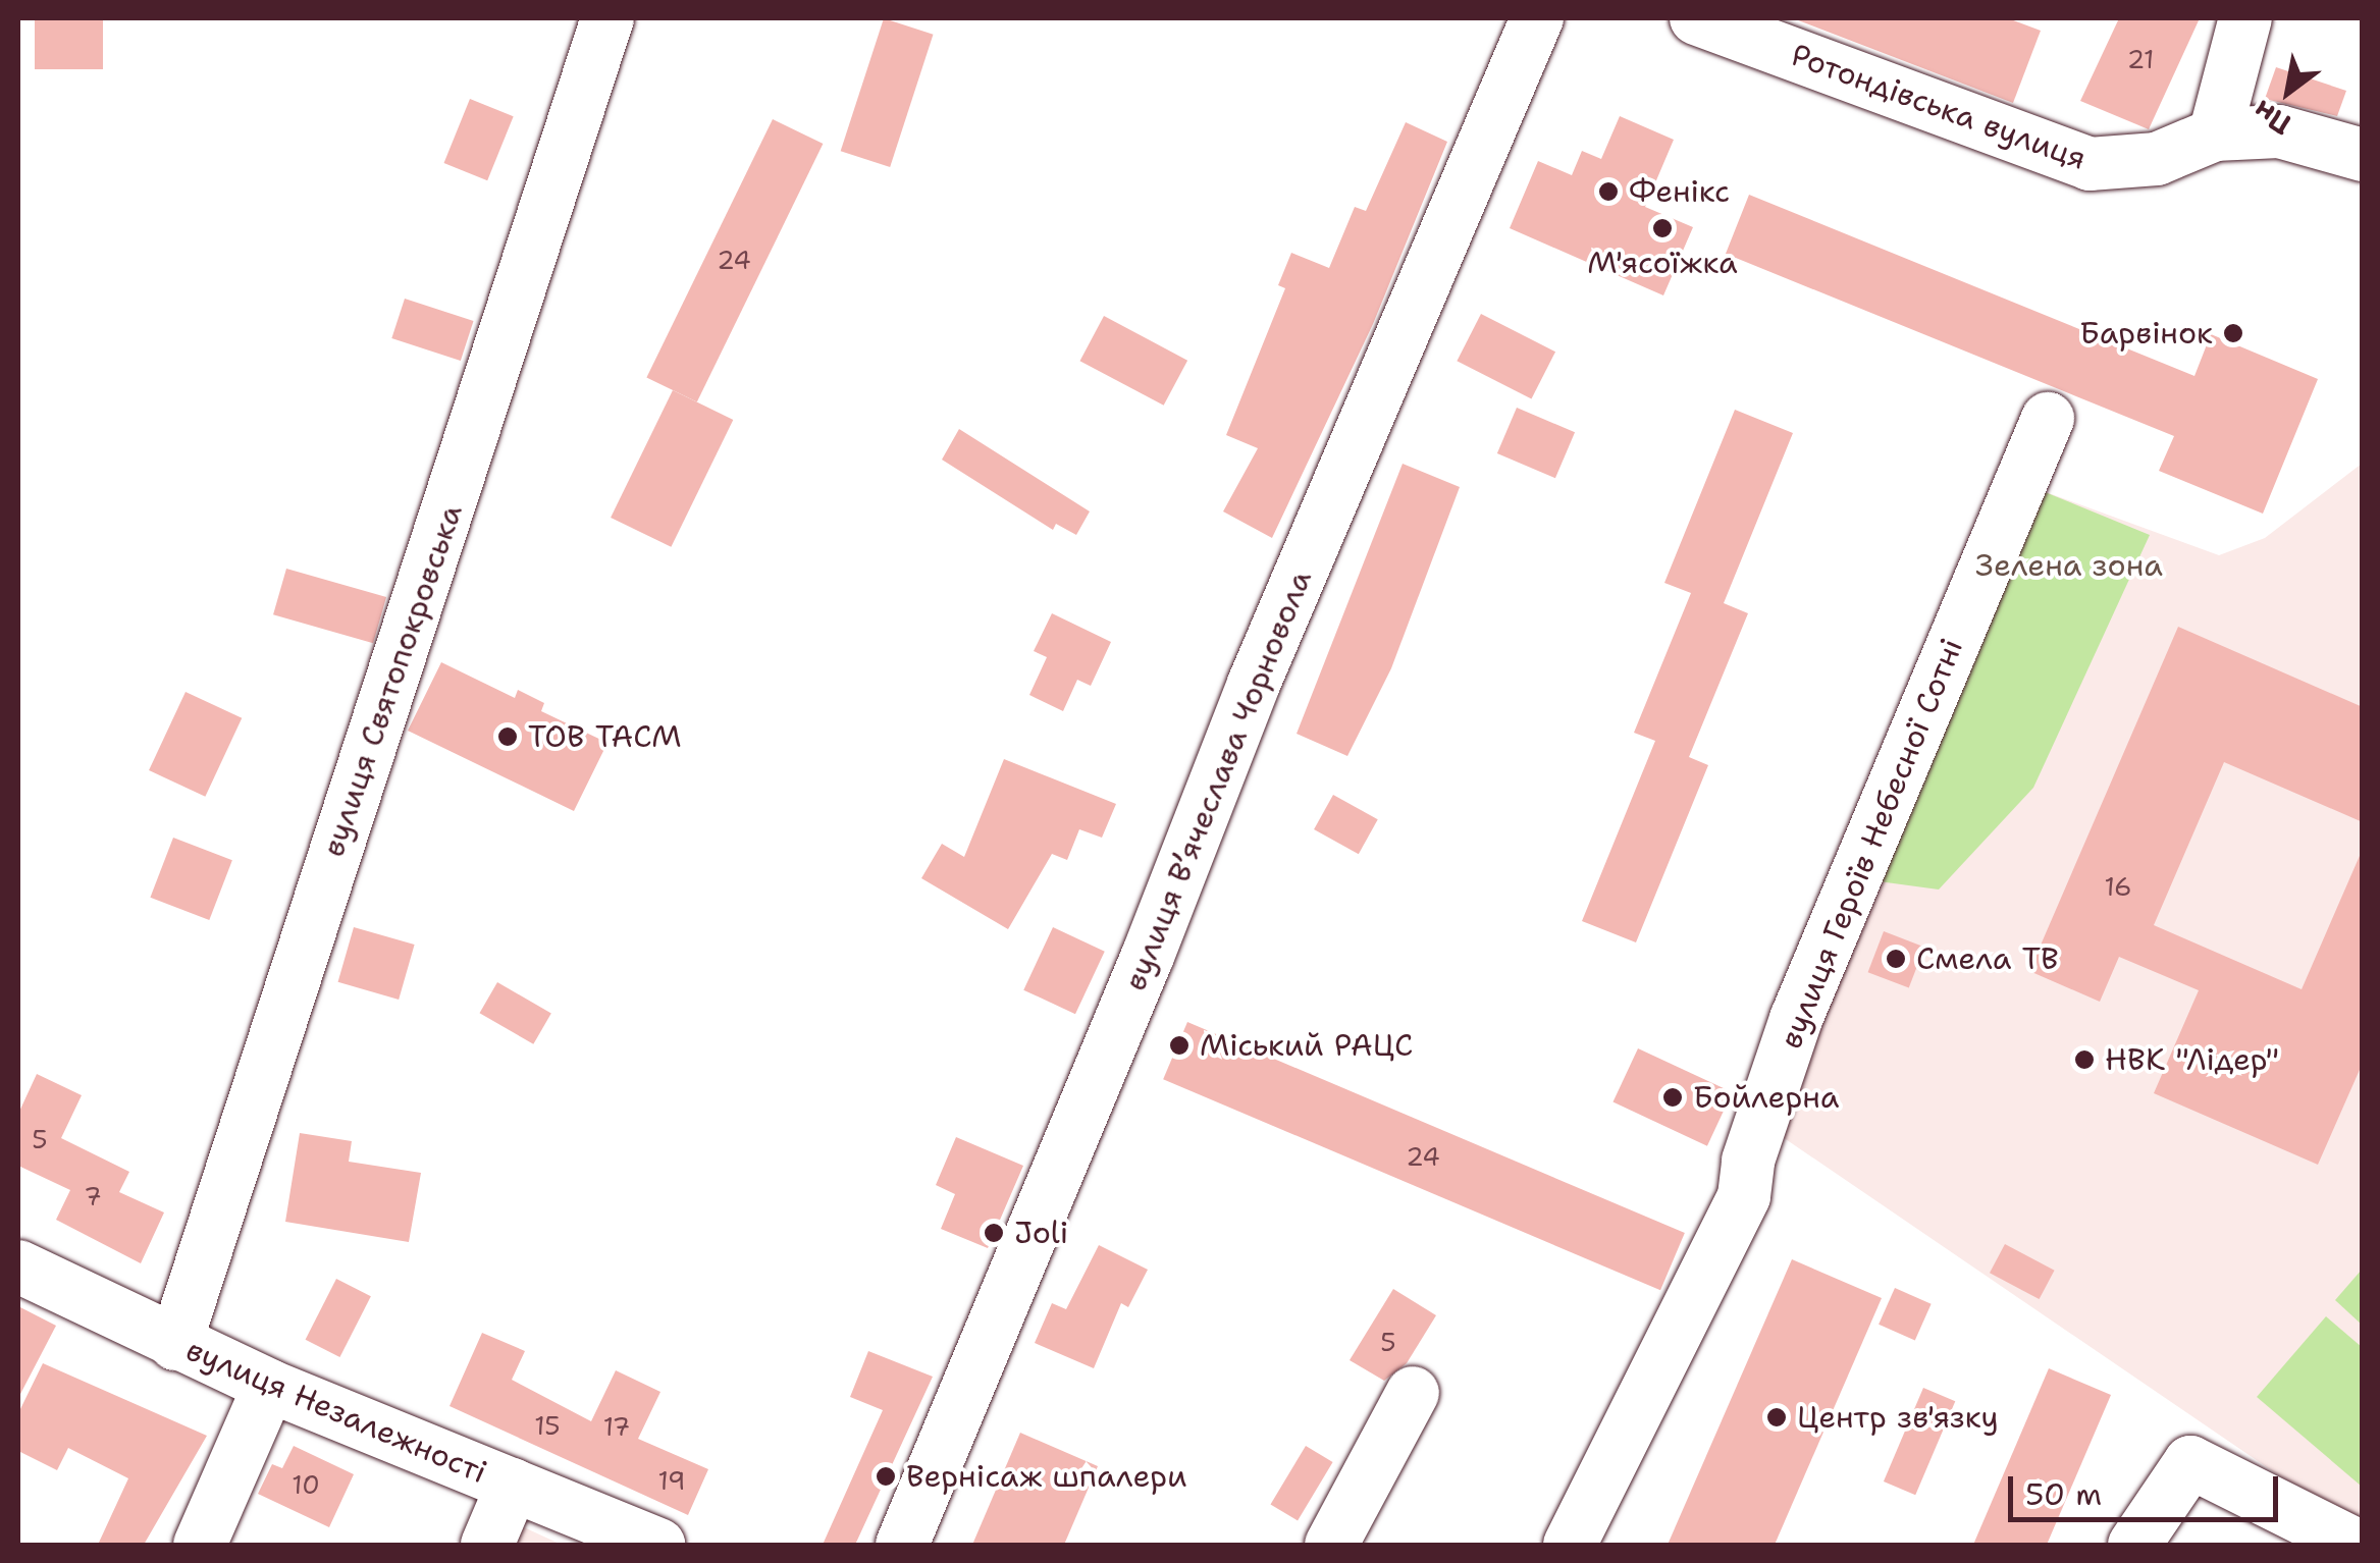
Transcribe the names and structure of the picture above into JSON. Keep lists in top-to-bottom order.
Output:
{
  "streets": {
    "street": [
      "Ротондівська вулиця",
      "вулиця Святопокровська",
      "вулиця Вʼячеслава Чорновола",
      "вулиця Героїв Небесної Сотні",
      "вулиця Незалежності"
    ]
  },
  "crossings": [
    ["вулиця Святопокровська", "вулиця Незалежності"]
  ],
  "parks": ["Зелена зона"],
  "places": [
    "Фенікс",
    "М'ясоїжка",
    "Барвінок",
    "ТОВ ТАСМ",
    "Смела ТВ",
    "Міський РАЦС",
    "НВК \"Лідер\"",
    "Бойлерна",
    "Joli",
    "Центр зв'язку",
    "Вернiсаж шпалери"
  ],
  "house_numbers": [
    "21",
    "24",
    "16",
    "5",
    "24",
    "7",
    "5",
    "15",
    "17",
    "19",
    "10"
  ],
  "scale_bar": "50 m",
  "north": "bottom left"
}
